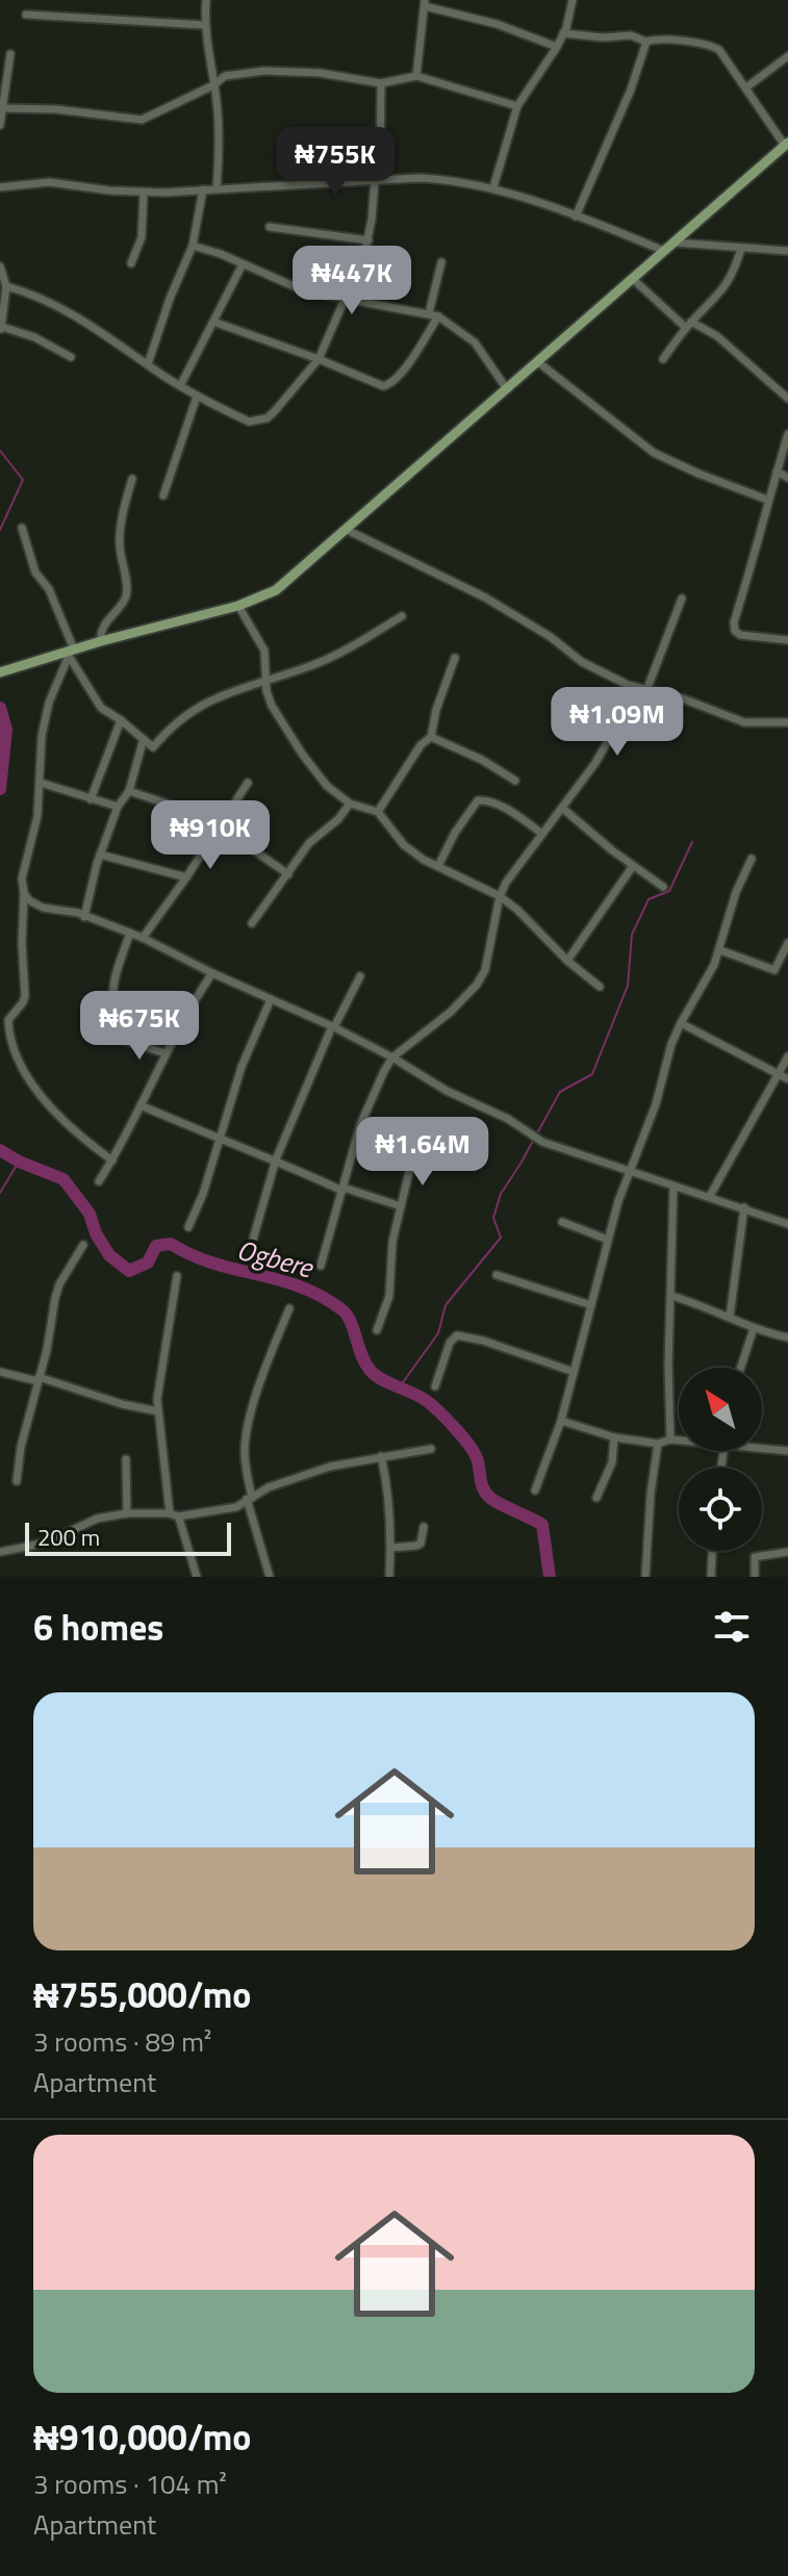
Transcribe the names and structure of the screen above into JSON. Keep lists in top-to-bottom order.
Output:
{
  "water": ["Ogbere"],
  "scale_bar": "200 m",
  "north": "top left",
  "page": {
    "price": [
      "₦755K",
      "₦447K",
      "₦1.09M",
      "₦910K",
      "₦675K",
      "₦1.64M"
    ],
    "scale": "200 m",
    "heading": "6 homes",
    "list": [
      {
        "name": "₦755,000/mo",
        "note": "3 rooms · 89 m² · Apartment"
      },
      {
        "name": "₦910,000/mo",
        "note": "3 rooms · 104 m² · Apartment"
      }
    ]
  }
}
